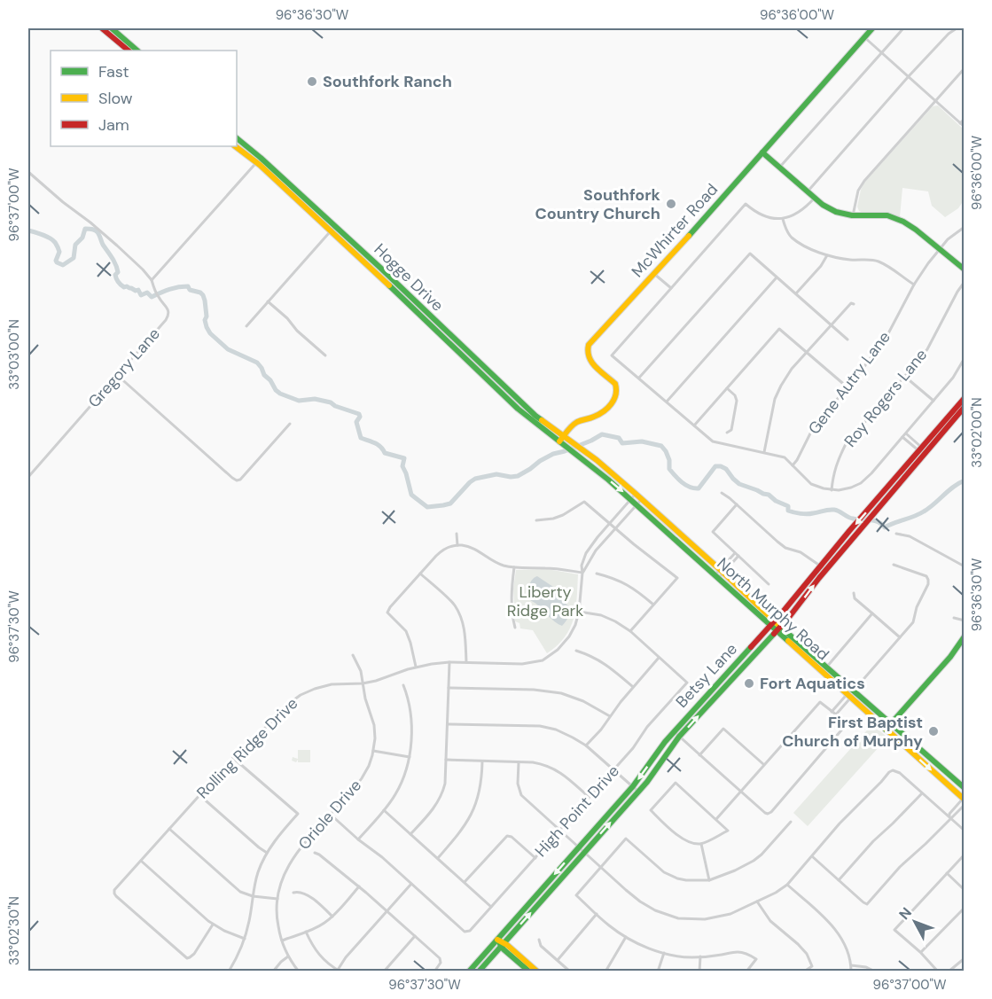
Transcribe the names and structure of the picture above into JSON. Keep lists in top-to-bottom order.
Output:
{
  "streets": {
    "main road": [
      "McWhirter Road",
      "Hogge Drive",
      "North Murphy Road",
      "Betsy Lane"
    ],
    "street": [
      "Gregory Lane",
      "Gene Autry Lane",
      "Roy Rogers Lane",
      "Rolling Ridge Drive",
      "High Point Drive",
      "Oriole Drive"
    ]
  },
  "crossings": [
    ["McWhirter Road", "Hogge Drive"],
    ["McWhirter Road", "North Murphy Road"],
    ["Hogge Drive", "North Murphy Road"],
    ["North Murphy Road", "Betsy Lane"],
    ["North Murphy Road", "Rolling Ridge Drive"],
    ["Rolling Ridge Drive", "Oriole Drive"]
  ],
  "parks": ["Liberty Ridge Park"],
  "places": [
    "Southfork Ranch",
    "Southfork Country Church",
    "Fort Aquatics",
    "First Baptist Church of Murphy"
  ],
  "legend": ["Fast", "Slow", "Jam"],
  "north": "top left",
  "coordinates": [
    "96°36'30\"W",
    "96°36'00\"W",
    "96°37'00\"W",
    "33°03'00\"N",
    "33°02'00\"N",
    "96°37'30\"W",
    "33°02'30\"N"
  ]
}
